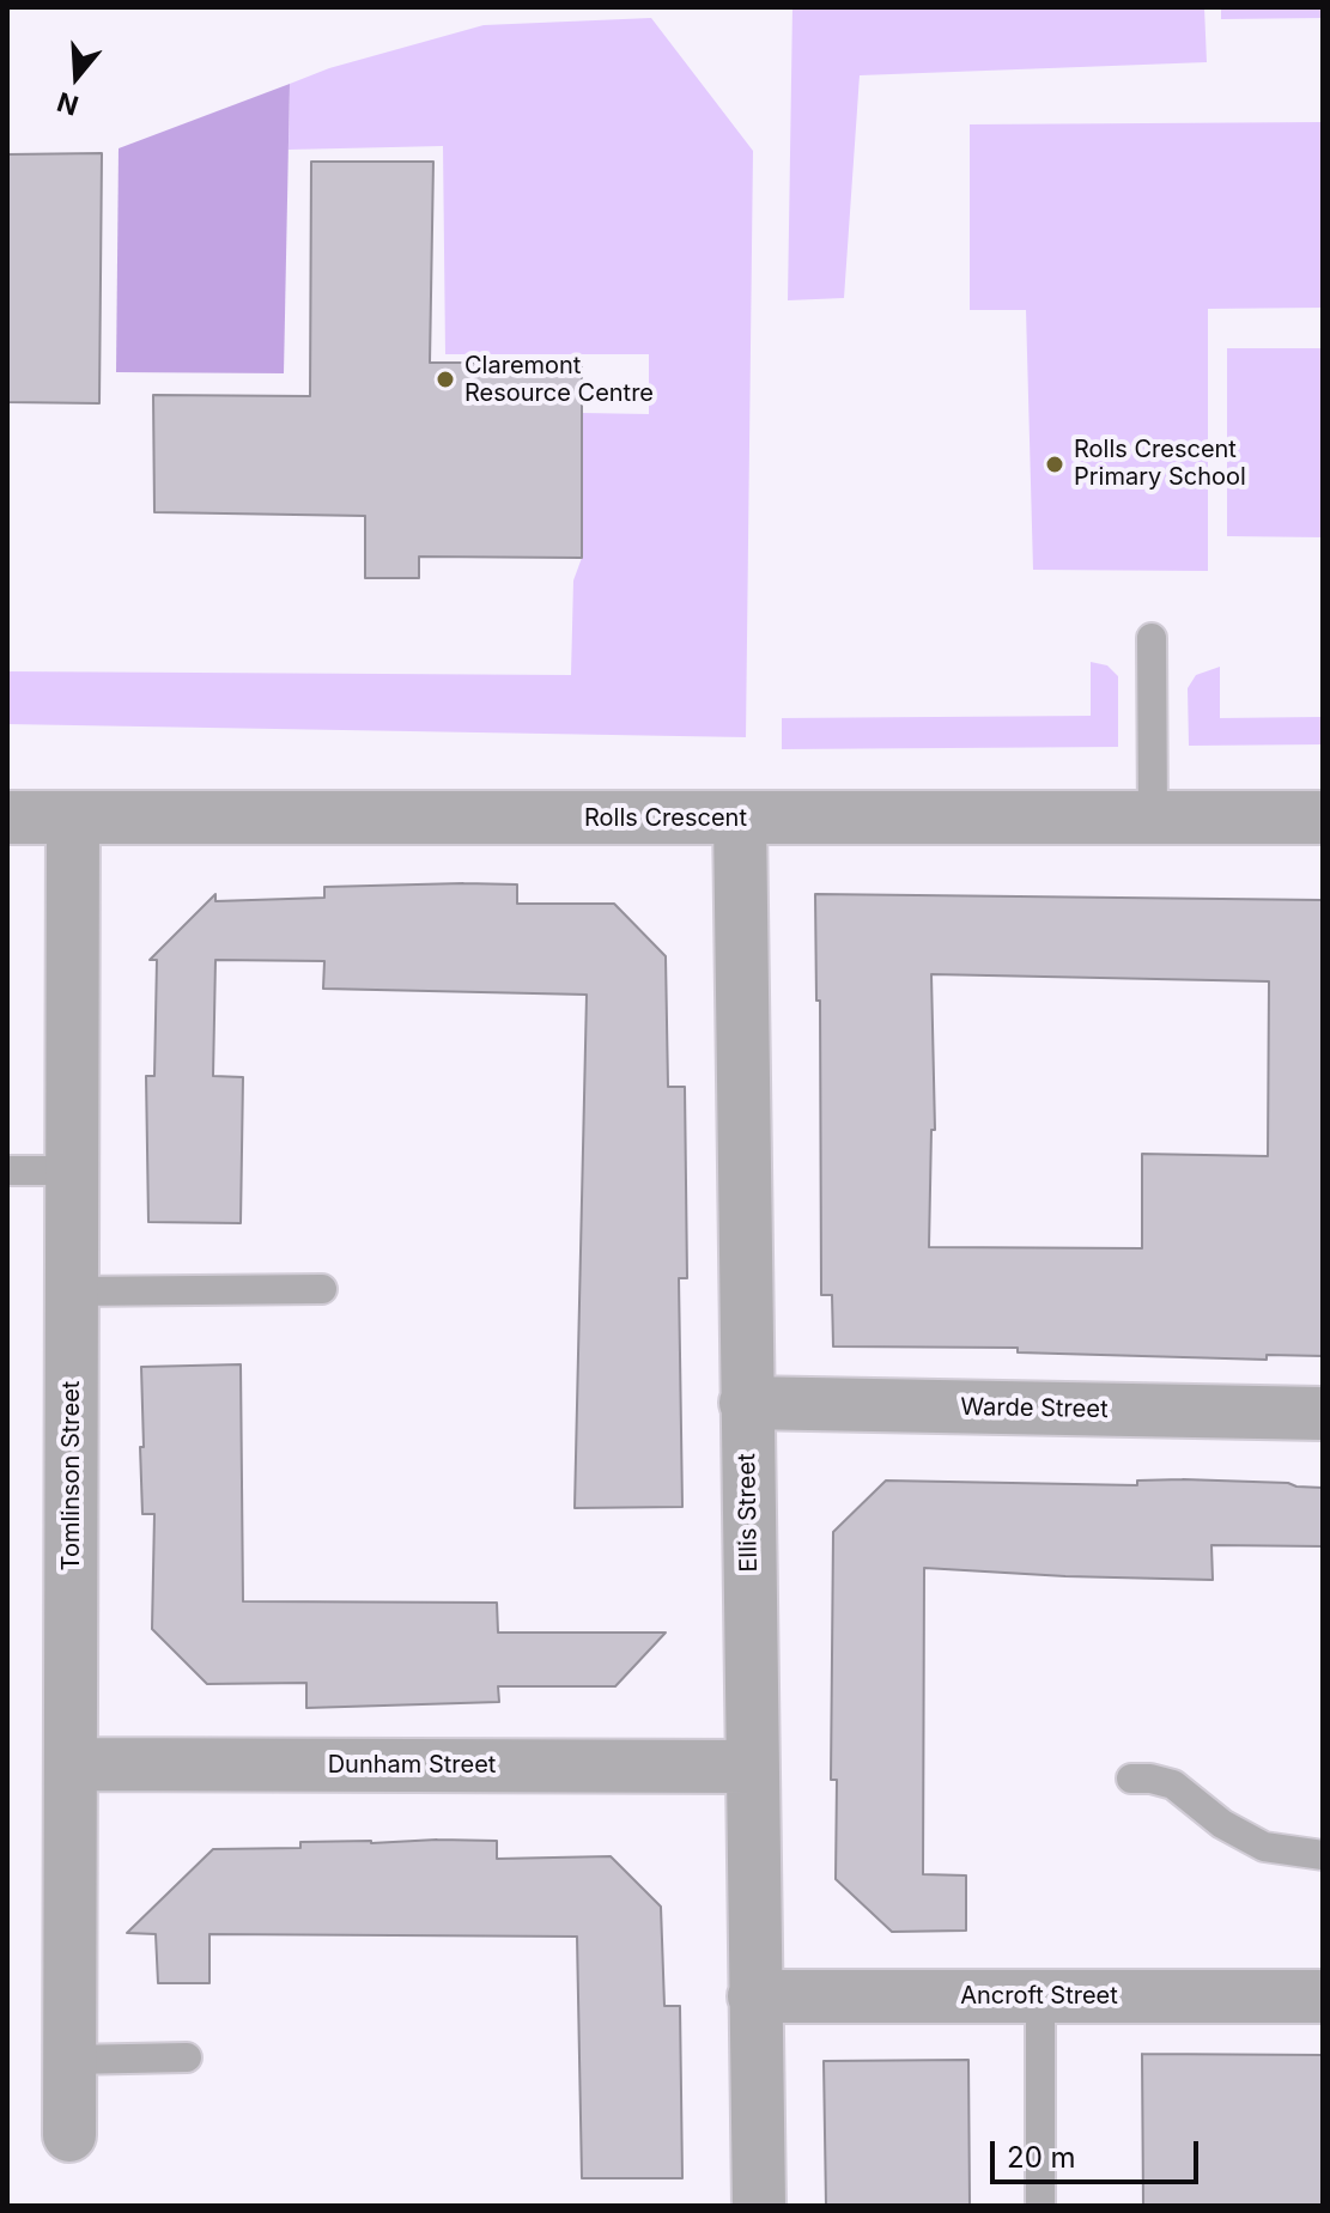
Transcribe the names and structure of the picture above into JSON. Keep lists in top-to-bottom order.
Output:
{
  "streets": {
    "street": [
      "Rolls Crescent",
      "Warde Street",
      "Tomlinson Street",
      "Ellis Street",
      "Dunham Street",
      "Ancroft Street"
    ]
  },
  "crossings": [
    ["Rolls Crescent", "Tomlinson Street"],
    ["Rolls Crescent", "Ellis Street"],
    ["Warde Street", "Ellis Street"],
    ["Tomlinson Street", "Dunham Street"],
    ["Ellis Street", "Dunham Street"],
    ["Ellis Street", "Ancroft Street"]
  ],
  "places": ["Claremont Resource Centre", "Rolls Crescent Primary School"],
  "scale_bar": "20 m",
  "north": "bottom"
}
